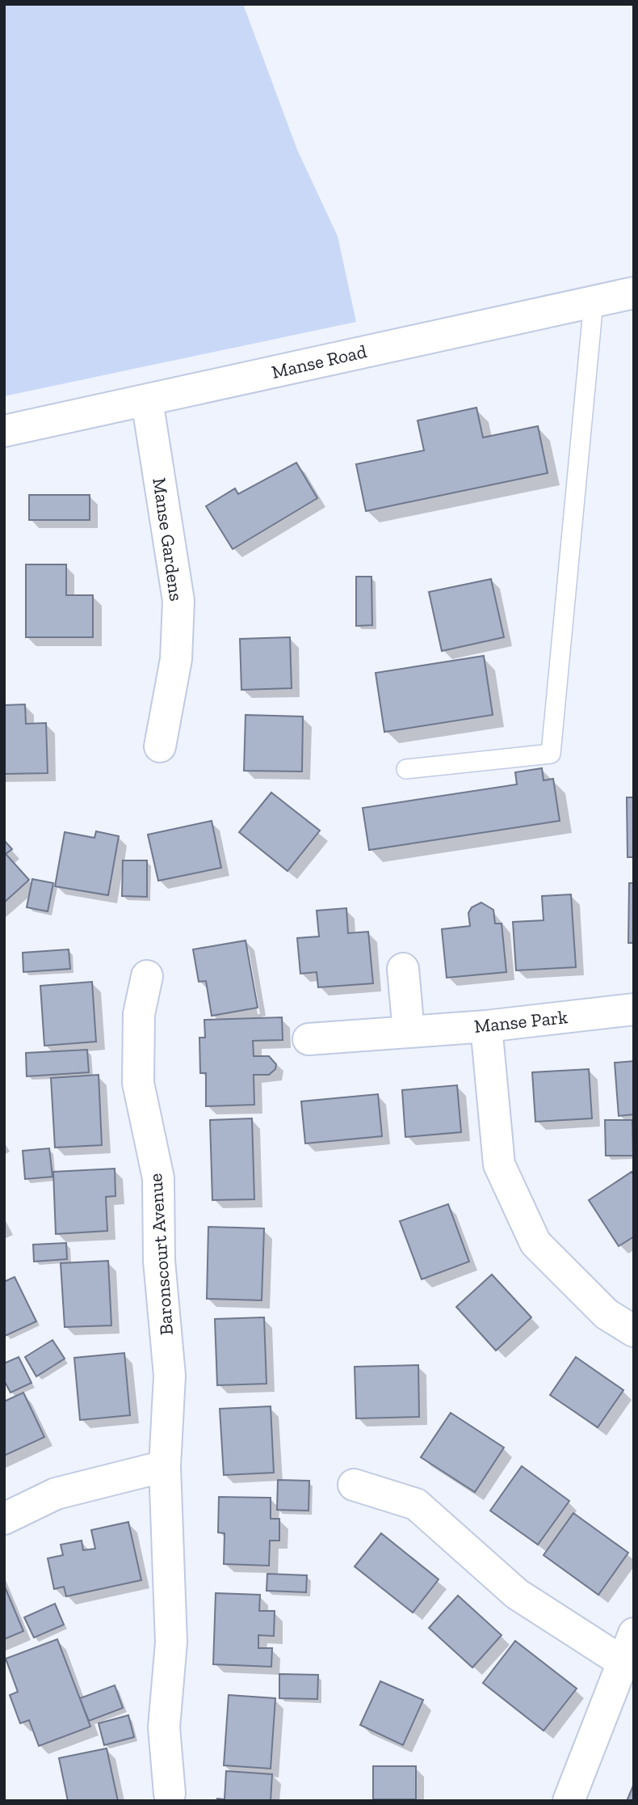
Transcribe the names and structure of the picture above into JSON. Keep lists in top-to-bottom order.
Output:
{
  "streets": {
    "street": [
      "Manse Road",
      "Manse Gardens",
      "Manse Park",
      "Baronscourt Avenue"
    ]
  },
  "crossings": [
    ["Manse Road", "Manse Gardens"]
  ]
}
